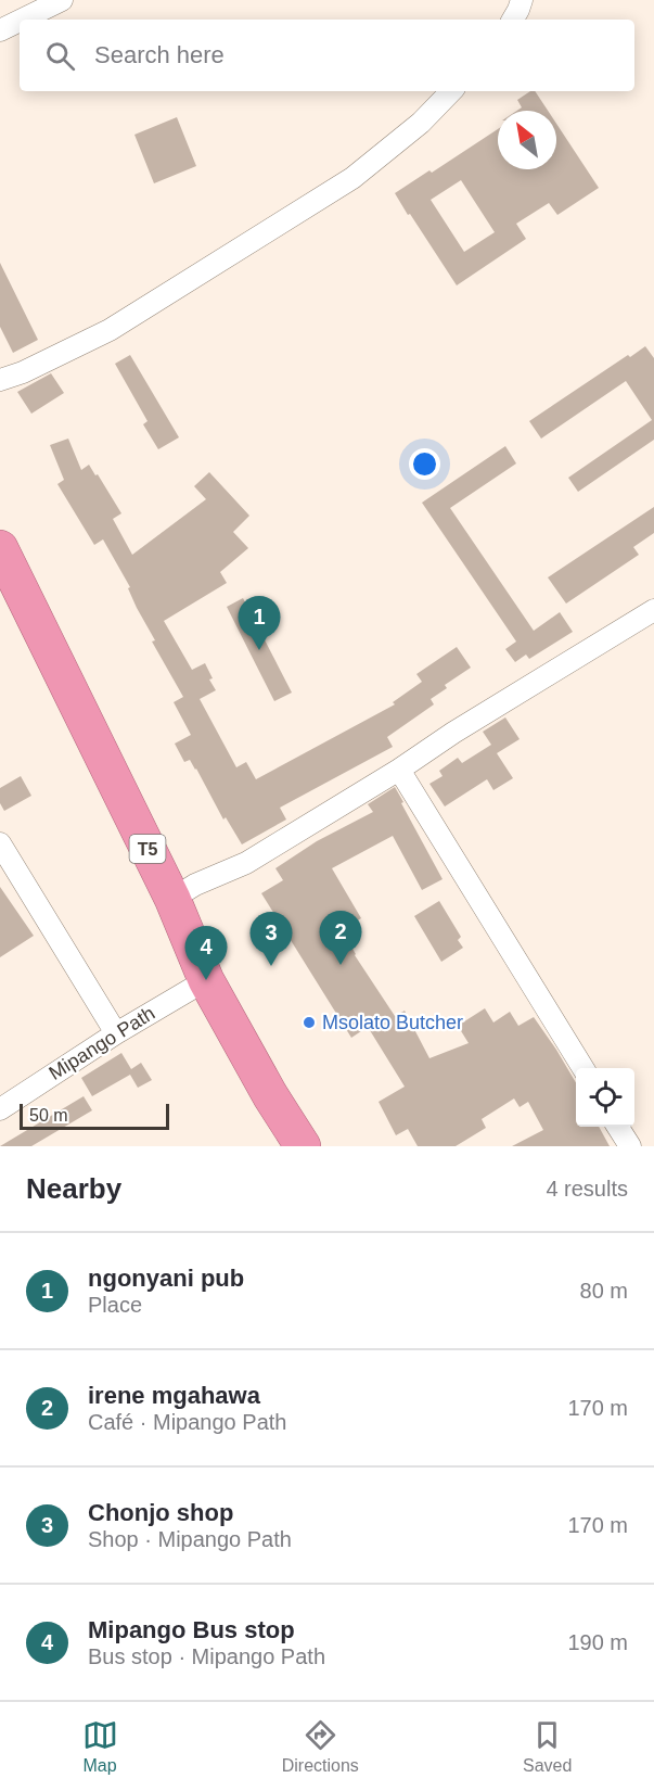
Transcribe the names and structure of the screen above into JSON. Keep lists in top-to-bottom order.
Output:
{
  "streets": {
    "highway": ["T5"],
    "street": ["Mipango Path"]
  },
  "crossings": [
    ["T5", "Mipango Path"]
  ],
  "places": ["Msolato Butcher"],
  "scale_bar": "50 m",
  "north": "top left",
  "page": {
    "search": "Search here",
    "pins": [
      "1",
      "2",
      "3",
      "4"
    ],
    "scale": "50 m",
    "heading": ["Nearby", "4 results"],
    "list": [
      {
        "mark": "1",
        "name": "ngonyani pub",
        "note": "Place",
        "value": "80 m"
      },
      {
        "mark": "2",
        "name": "irene mgahawa",
        "note": "Café · Mipango Path",
        "value": "170 m"
      },
      {
        "mark": "3",
        "name": "Chonjo shop",
        "note": "Shop · Mipango Path",
        "value": "170 m"
      },
      {
        "mark": "4",
        "name": "Mipango Bus stop",
        "note": "Bus stop · Mipango Path",
        "value": "190 m"
      }
    ],
    "nav": ["Map", "Directions", "Saved"]
  }
}
